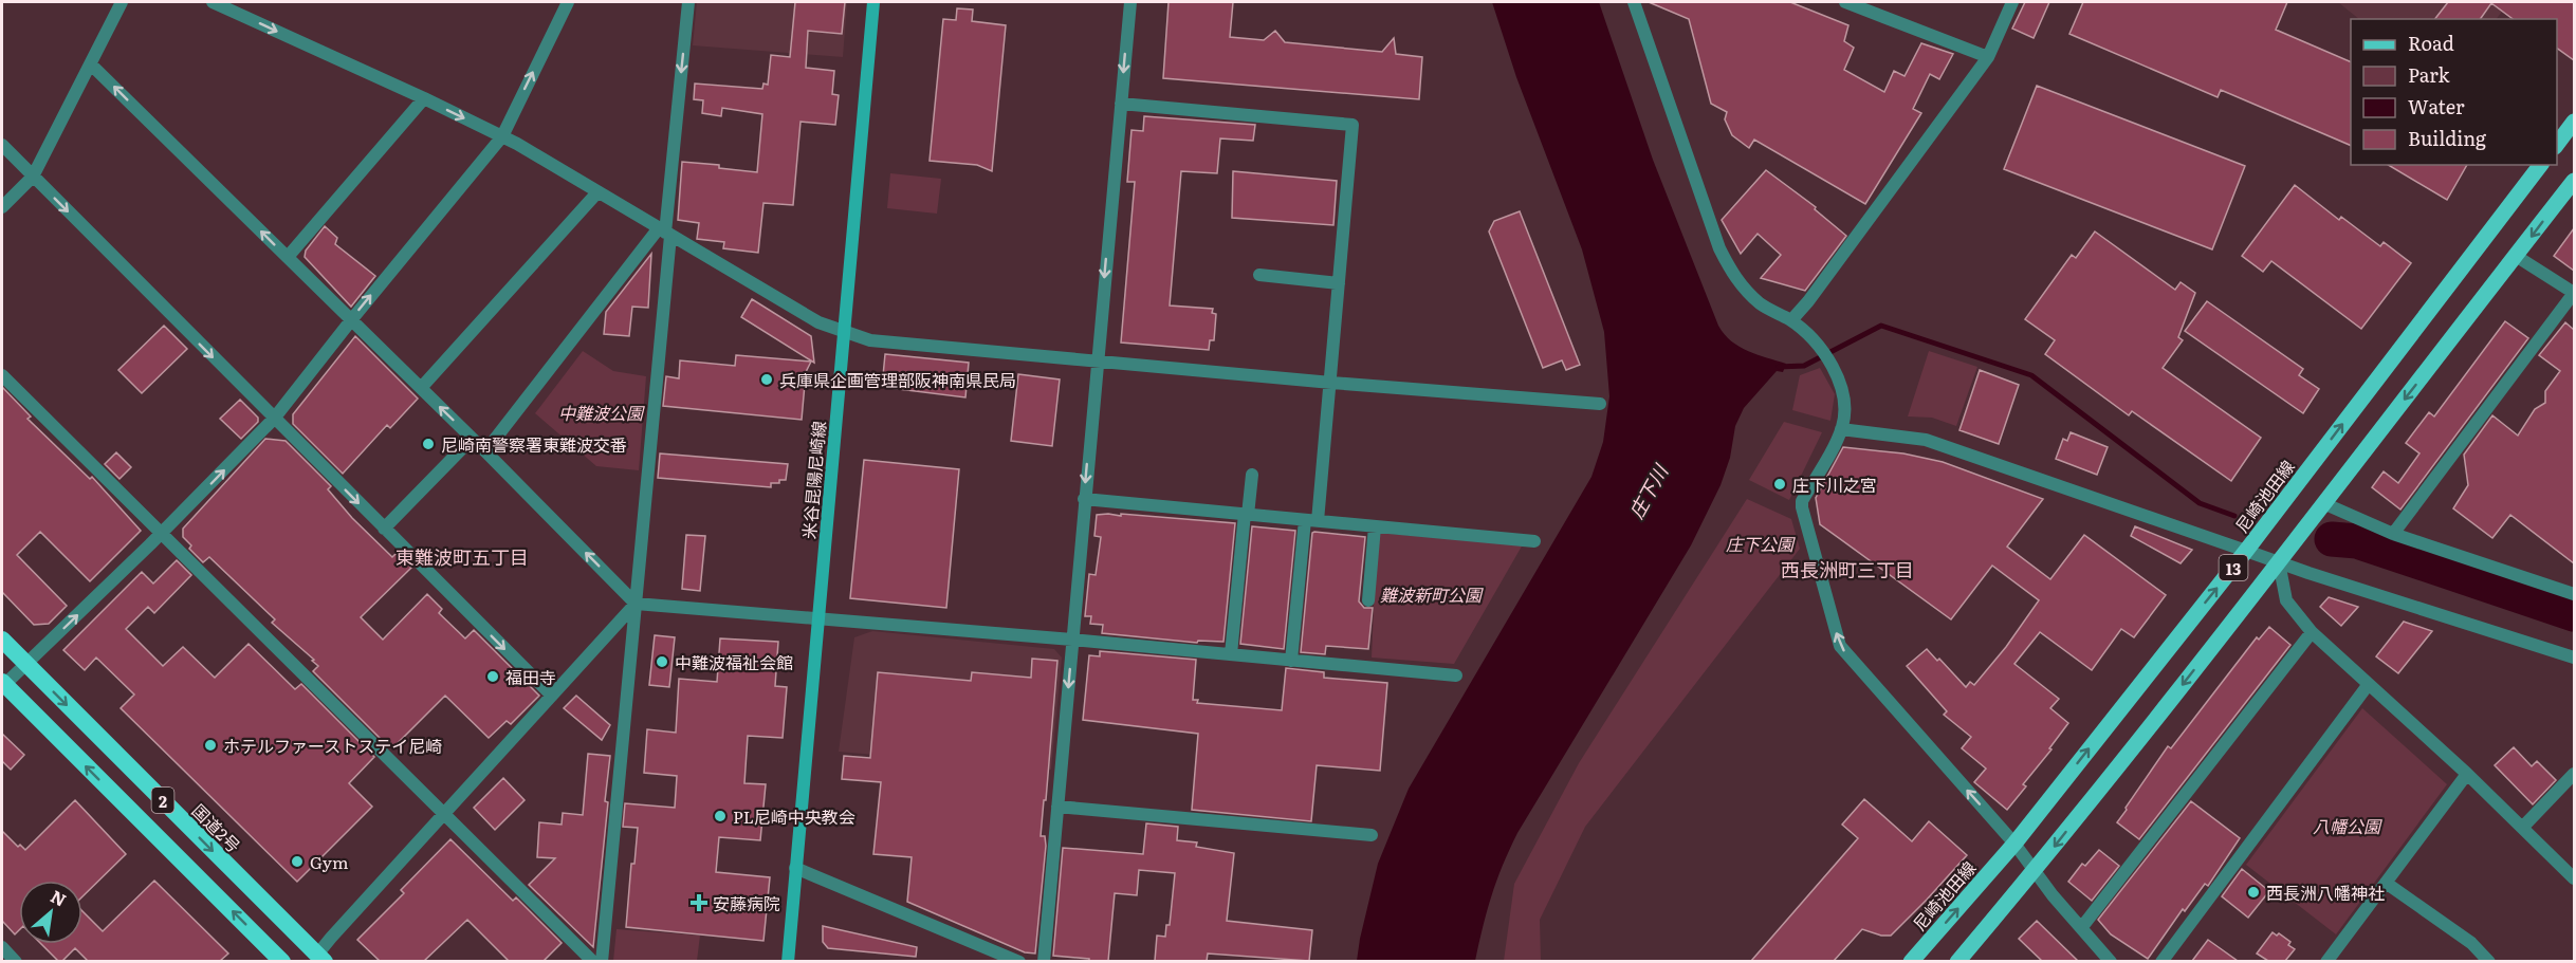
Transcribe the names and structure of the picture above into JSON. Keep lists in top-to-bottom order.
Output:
{
  "streets": {
    "highway": ["2", "国道2号"],
    "main road": ["米谷昆陽尼崎線", "尼崎池田線", "13"]
  },
  "districts": ["東難波町五丁目", "西長洲町三丁目"],
  "water": ["庄下川"],
  "parks": [
    "中難波公園",
    "庄下公園",
    "難波新町公園",
    "八幡公園"
  ],
  "places": {
    "other": [
      "兵庫県企画管理部阪神南県民局",
      "尼崎南警察署東難波交番",
      "庄下川之宮",
      "中難波福祉会館",
      "福田寺",
      "ホテルファーストステイ尼崎",
      "PL尼崎中央教会",
      "Gym",
      "西長洲八幡神社"
    ],
    "health": ["安藤病院"]
  },
  "legend": [
    "Road",
    "Park",
    "Water",
    "Building"
  ],
  "north": "top right"
}
